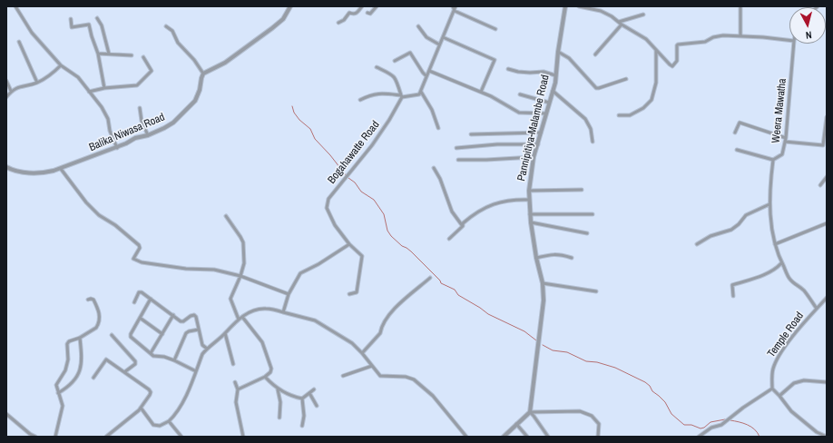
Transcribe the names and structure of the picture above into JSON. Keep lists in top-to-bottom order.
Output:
{
  "streets": {
    "street": [
      "Weera Mawatha",
      "Pannipitiya-Malambe Road",
      "Balika Niwasa Road",
      "Bogahawatte Road",
      "Temple Road"
    ]
  },
  "north": "bottom"
}
